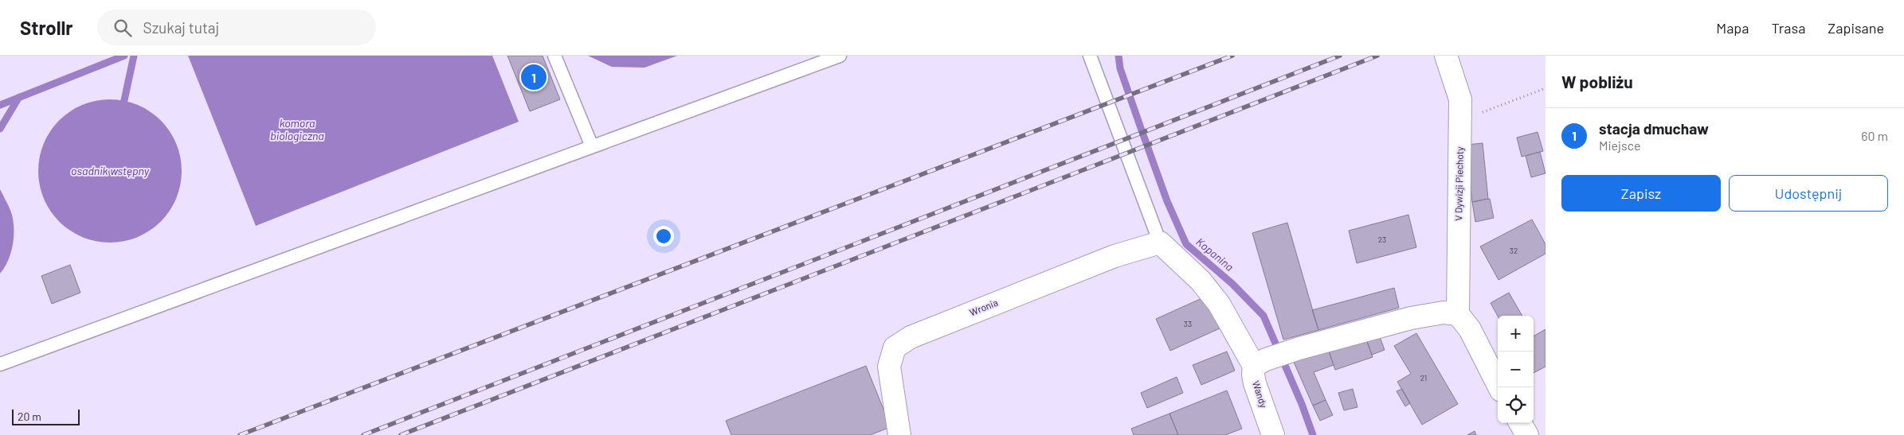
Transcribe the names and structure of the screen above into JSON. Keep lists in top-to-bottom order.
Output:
{
  "streets": {
    "street": ["V Dywizji Piechoty", "Wronia", "Wandy"]
  },
  "water": ["komora biologiczna", "osadnik wstępny", "Kopanina"],
  "house_numbers": [
    "23",
    "32",
    "33",
    "21"
  ],
  "scale_bar": "20 m",
  "page": {
    "header": "Strollr",
    "search": "Szukaj tutaj",
    "nav": ["Mapa", "Trasa", "Zapisane"],
    "heading": "W pobliżu",
    "pins": "1",
    "list": [
      {
        "mark": "1",
        "name": "stacja dmuchaw",
        "note": "Miejsce",
        "value": "60 m"
      }
    ],
    "buttons": ["Zapisz", "Udostępnij"],
    "map_buttons": ["+", "−"],
    "scale": "20 m"
  }
}
